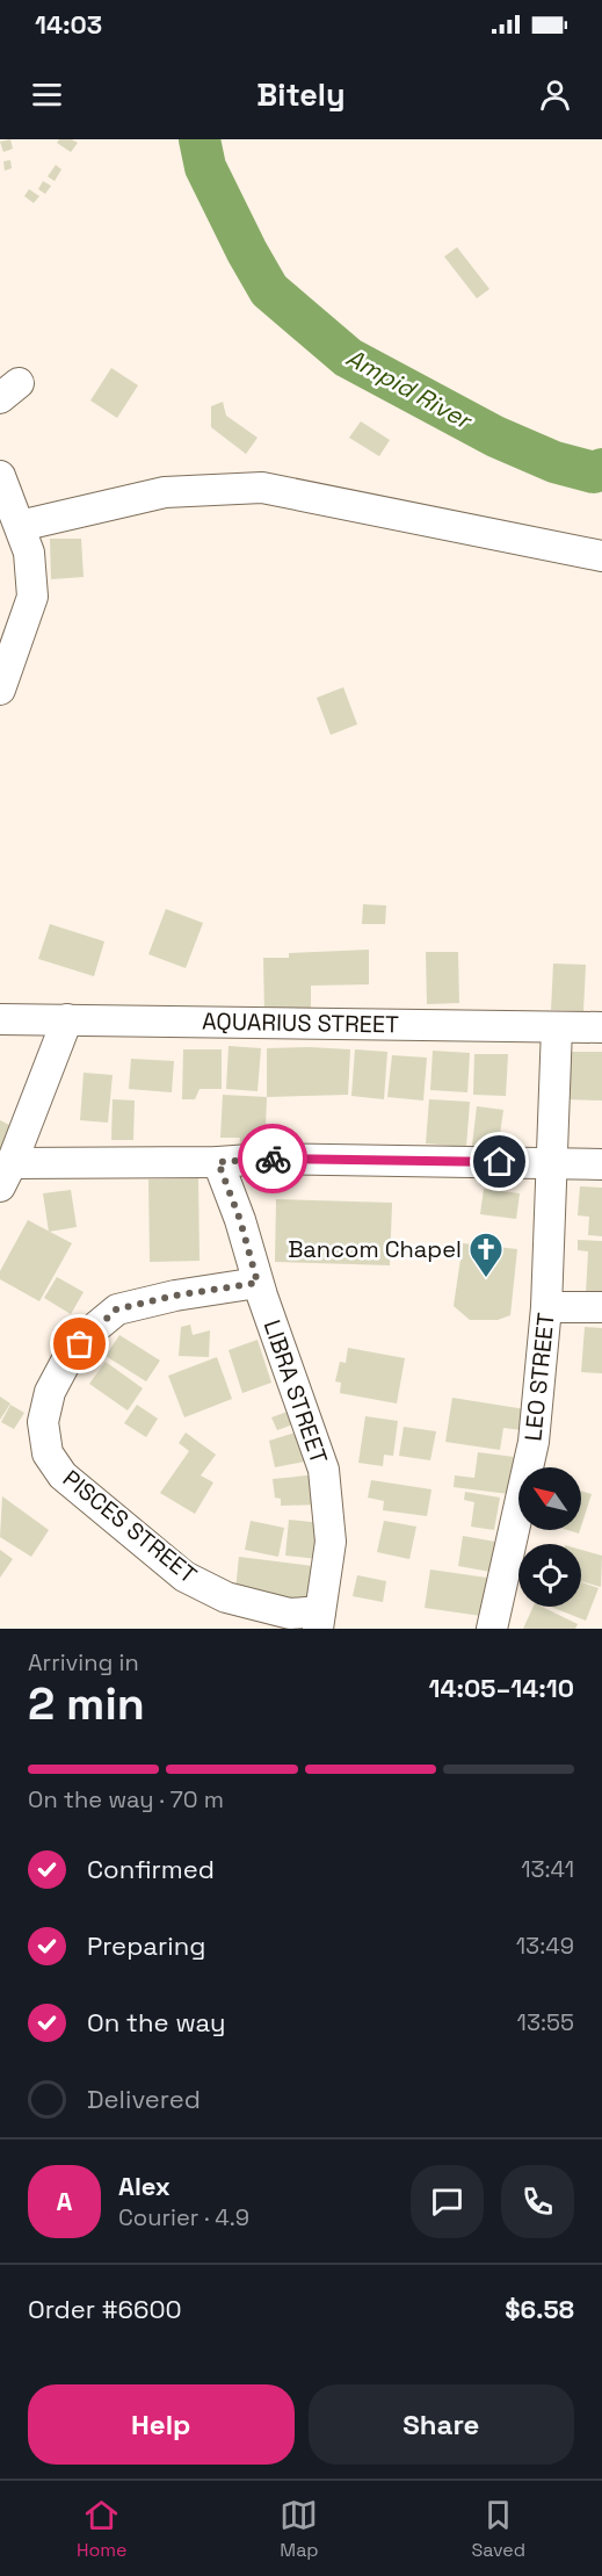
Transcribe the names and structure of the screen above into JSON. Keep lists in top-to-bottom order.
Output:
{
  "streets": {
    "street": [
      "AQUARIUS STREET",
      "LEO STREET",
      "LIBRA STREET",
      "PISCES STREET"
    ]
  },
  "crossings": [
    ["AQUARIUS STREET", "LEO STREET"],
    ["LIBRA STREET", "PISCES STREET"]
  ],
  "water": ["Ampid River"],
  "places": {
    "church": ["Bancom Chapel"]
  },
  "north": "top left",
  "page": {
    "status": "14:03",
    "header": "Bitely",
    "heading": ["2 min", "Arriving in", "14:05–14:10"],
    "panel": [
      "Alex",
      "Courier · 4.9",
      "Order #6600",
      "$6.58"
    ],
    "bar": "On the way · 70 m",
    "list": [
      ["Confirmed", "13:41"],
      ["Preparing", "13:49"],
      ["On the way", "13:55"],
      "Delivered"
    ],
    "round": "A",
    "buttons": ["Help", "Share"],
    "tabs": ["Home", "Map", "Saved"]
  }
}
